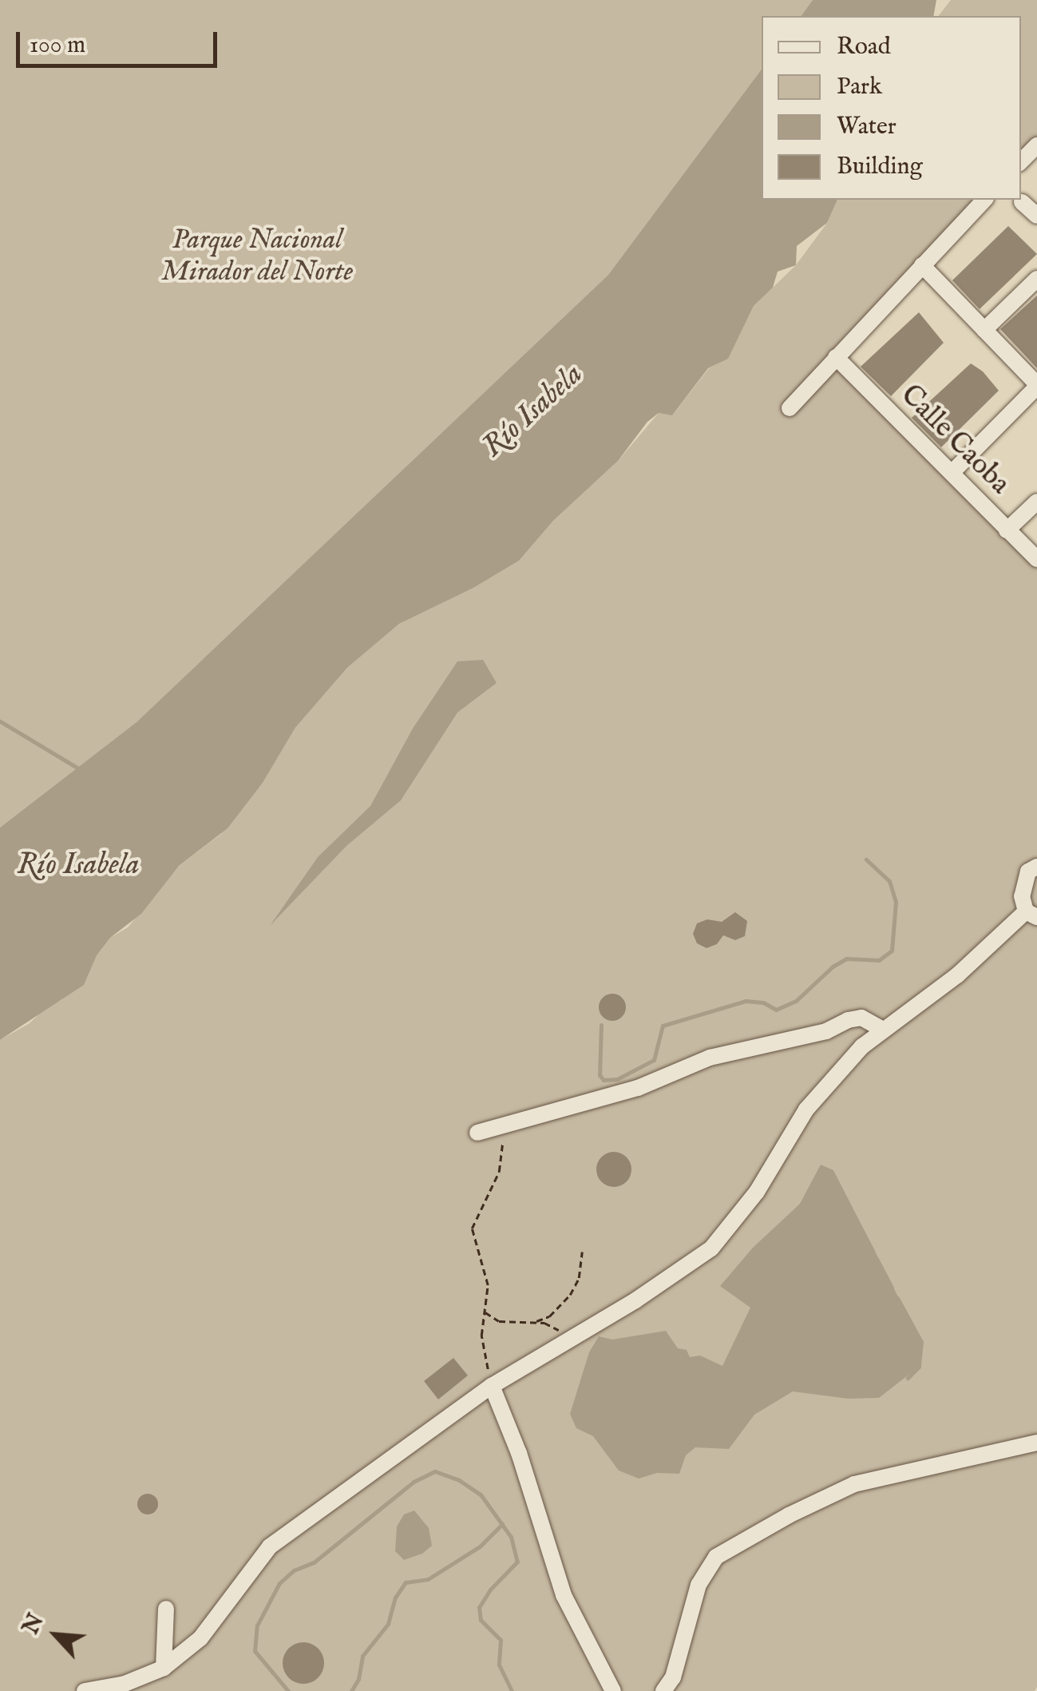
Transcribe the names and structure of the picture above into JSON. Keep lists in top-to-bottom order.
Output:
{
  "streets": {
    "street": ["Calle Caoba"]
  },
  "water": ["Río Isabela"],
  "parks": ["Parque Nacional Mirador del Norte"],
  "legend": [
    "Road",
    "Park",
    "Water",
    "Building"
  ],
  "scale_bar": "100 m",
  "north": "top left"
}
